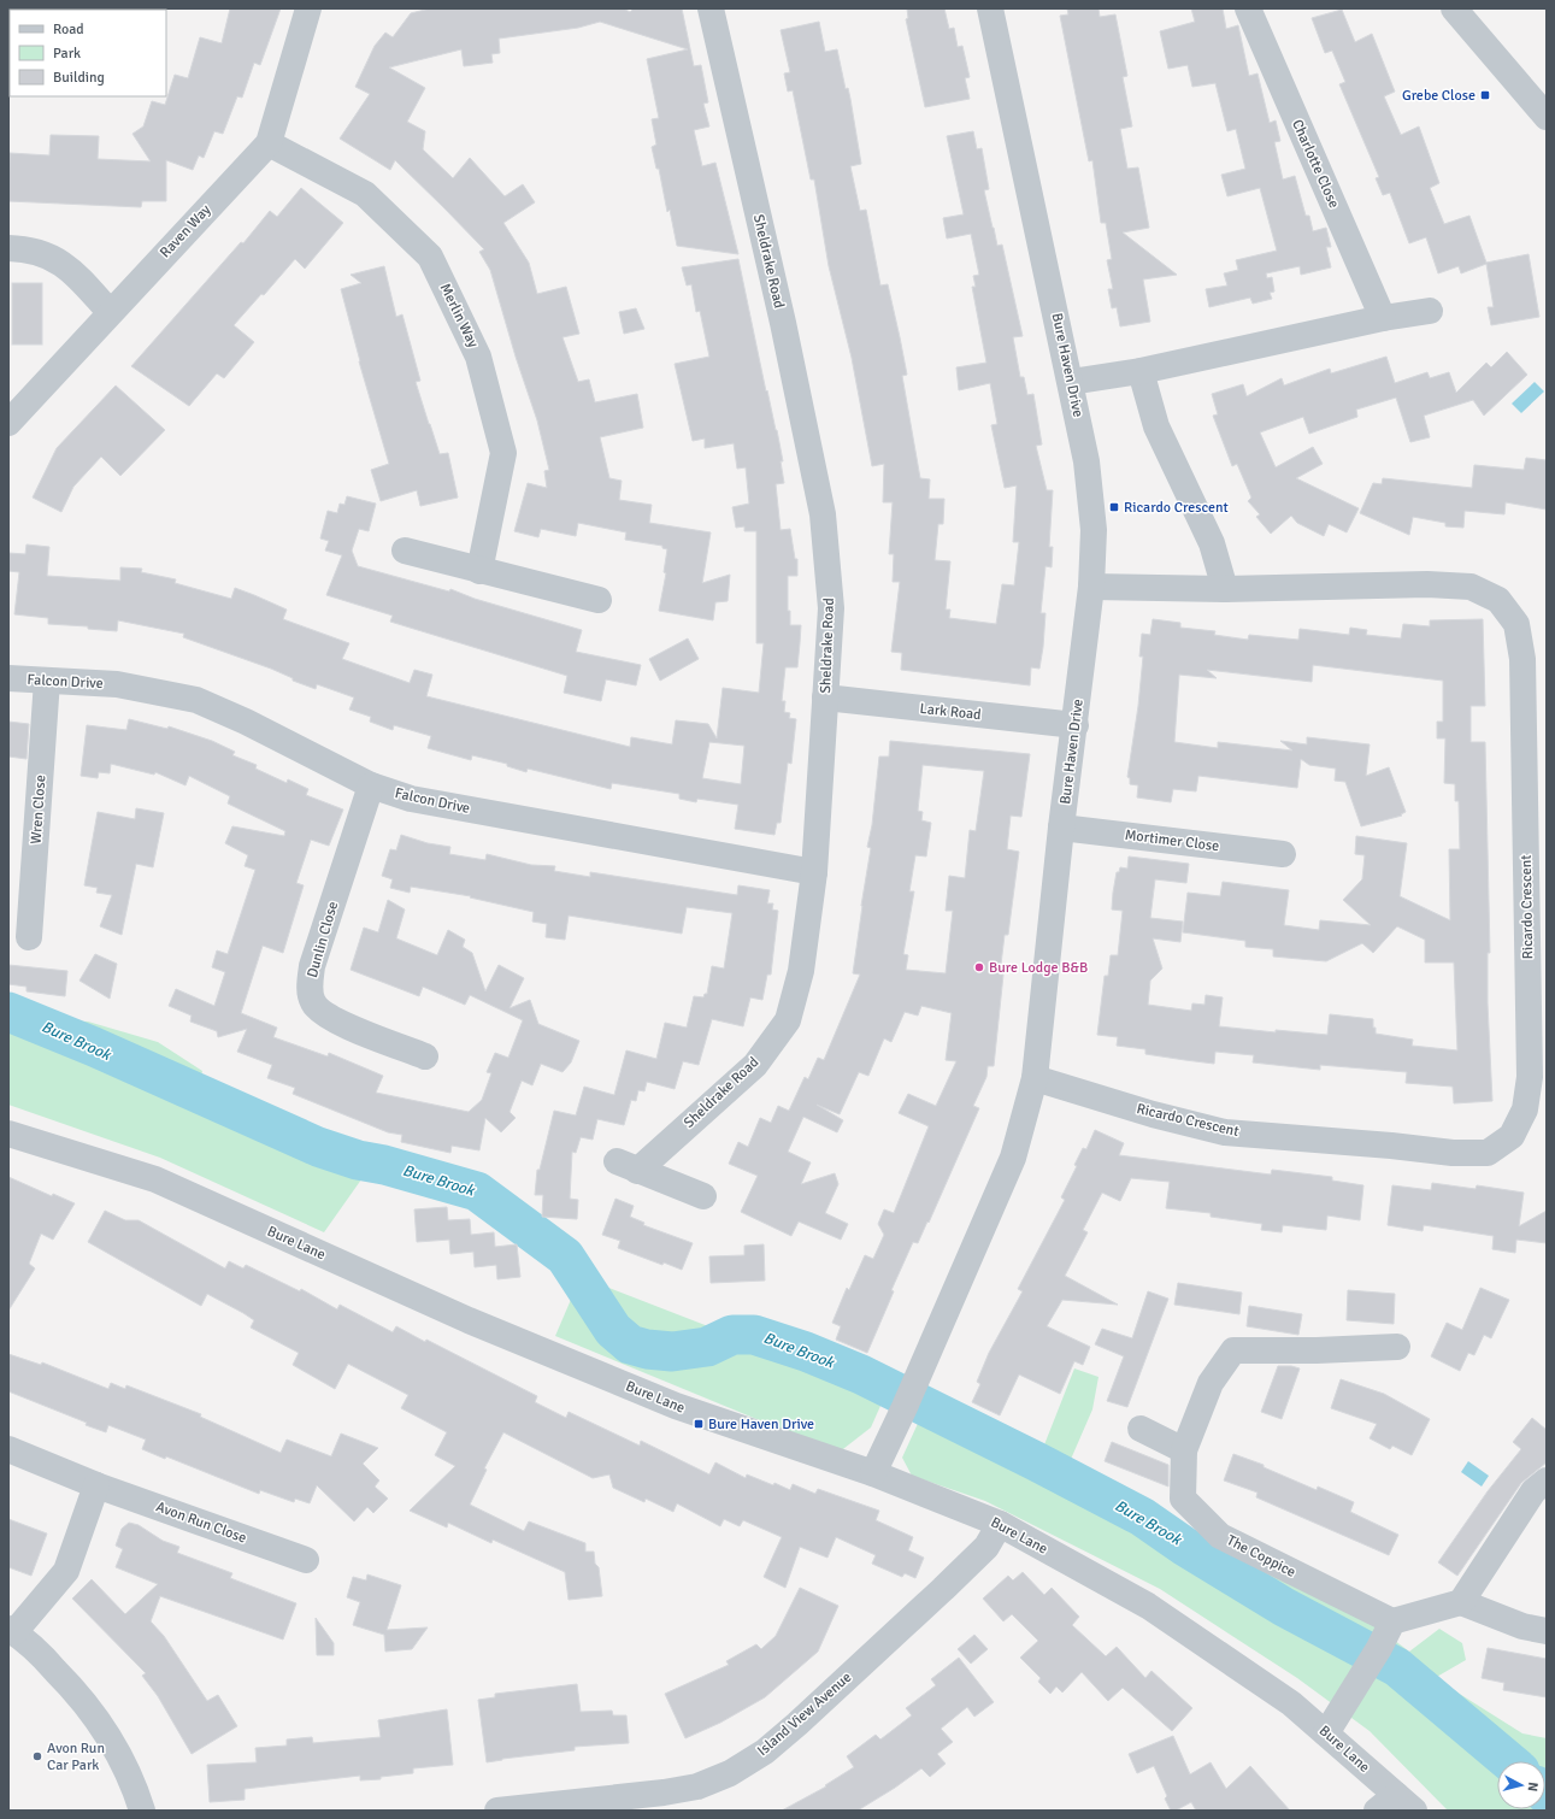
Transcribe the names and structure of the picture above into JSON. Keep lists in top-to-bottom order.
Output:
{
  "streets": {
    "street": [
      "Charlotte Close",
      "Raven Way",
      "Sheldrake Road",
      "Merlin Way",
      "Bure Haven Drive",
      "Falcon Drive",
      "Lark Road",
      "Wren Close",
      "Mortimer Close",
      "Ricardo Crescent",
      "Dunlin Close",
      "Bure Lane",
      "Avon Run Close",
      "The Coppice",
      "Island View Avenue"
    ]
  },
  "crossings": [
    ["Raven Way", "Merlin Way"],
    ["Sheldrake Road", "Falcon Drive"],
    ["Sheldrake Road", "Lark Road"],
    ["Bure Haven Drive", "Lark Road"],
    ["Bure Haven Drive", "Mortimer Close"],
    ["Bure Haven Drive", "Ricardo Crescent"],
    ["Bure Haven Drive", "Bure Lane"],
    ["Falcon Drive", "Wren Close"],
    ["Falcon Drive", "Dunlin Close"],
    ["Bure Lane", "Island View Avenue"]
  ],
  "water": ["Bure Brook"],
  "places": {
    "transit": ["Grebe Close", "Ricardo Crescent", "Bure Haven Drive"],
    "other": ["Bure Lodge B&B", "Avon Run Car Park"]
  },
  "legend": ["Road", "Park", "Building"],
  "north": "right"
}
